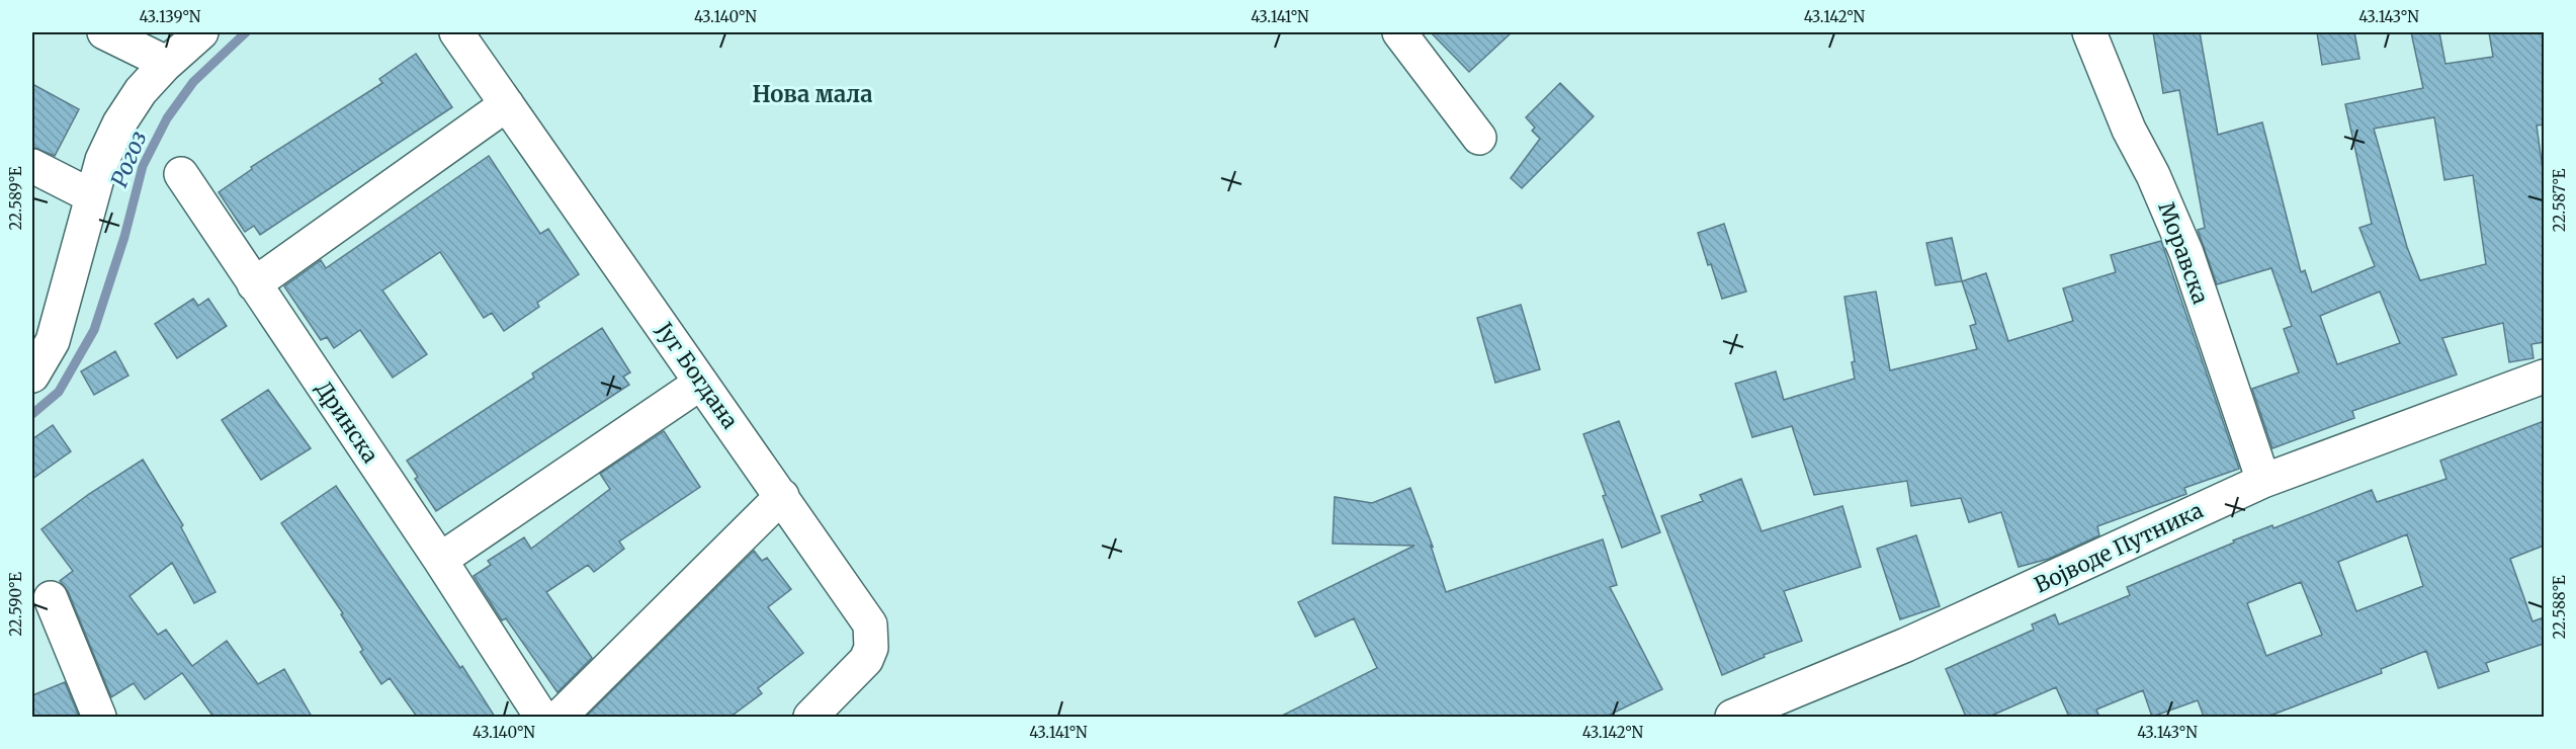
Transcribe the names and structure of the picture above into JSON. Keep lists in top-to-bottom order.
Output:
{
  "streets": {
    "street": [
      "Моравска",
      "Југ Богдана",
      "Дринска",
      "Војводе Путника"
    ]
  },
  "crossings": [
    ["Моравска", "Војводе Путника"]
  ],
  "districts": ["Нова мала"],
  "water": ["Рогоз"],
  "coordinates": [
    "43.139°N",
    "43.140°N",
    "43.141°N",
    "43.142°N",
    "43.143°N",
    "22.589°E",
    "22.587°E",
    "22.590°E",
    "22.588°E"
  ]
}
